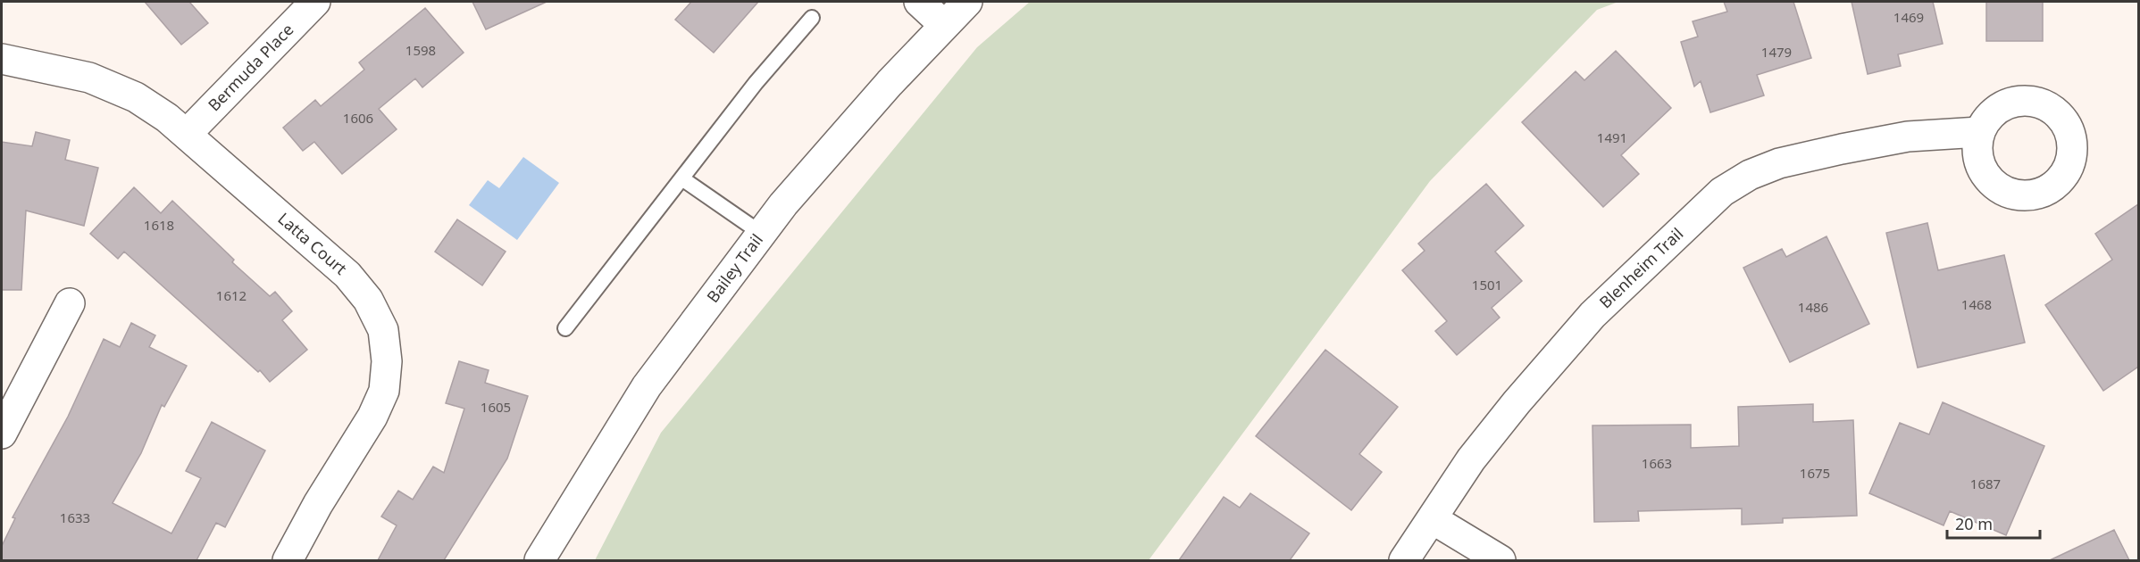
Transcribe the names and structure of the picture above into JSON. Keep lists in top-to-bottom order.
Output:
{
  "streets": {
    "street": [
      "Bermuda Place",
      "Latta Court",
      "Bailey Trail",
      "Blenheim Trail"
    ]
  },
  "crossings": [
    ["Bermuda Place", "Latta Court"]
  ],
  "house_numbers": [
    "1469",
    "1598",
    "1479",
    "1606",
    "1491",
    "1618",
    "1501",
    "1612",
    "1468",
    "1486",
    "1605",
    "1663",
    "1675",
    "1687",
    "1633"
  ],
  "scale_bar": "20 m"
}
